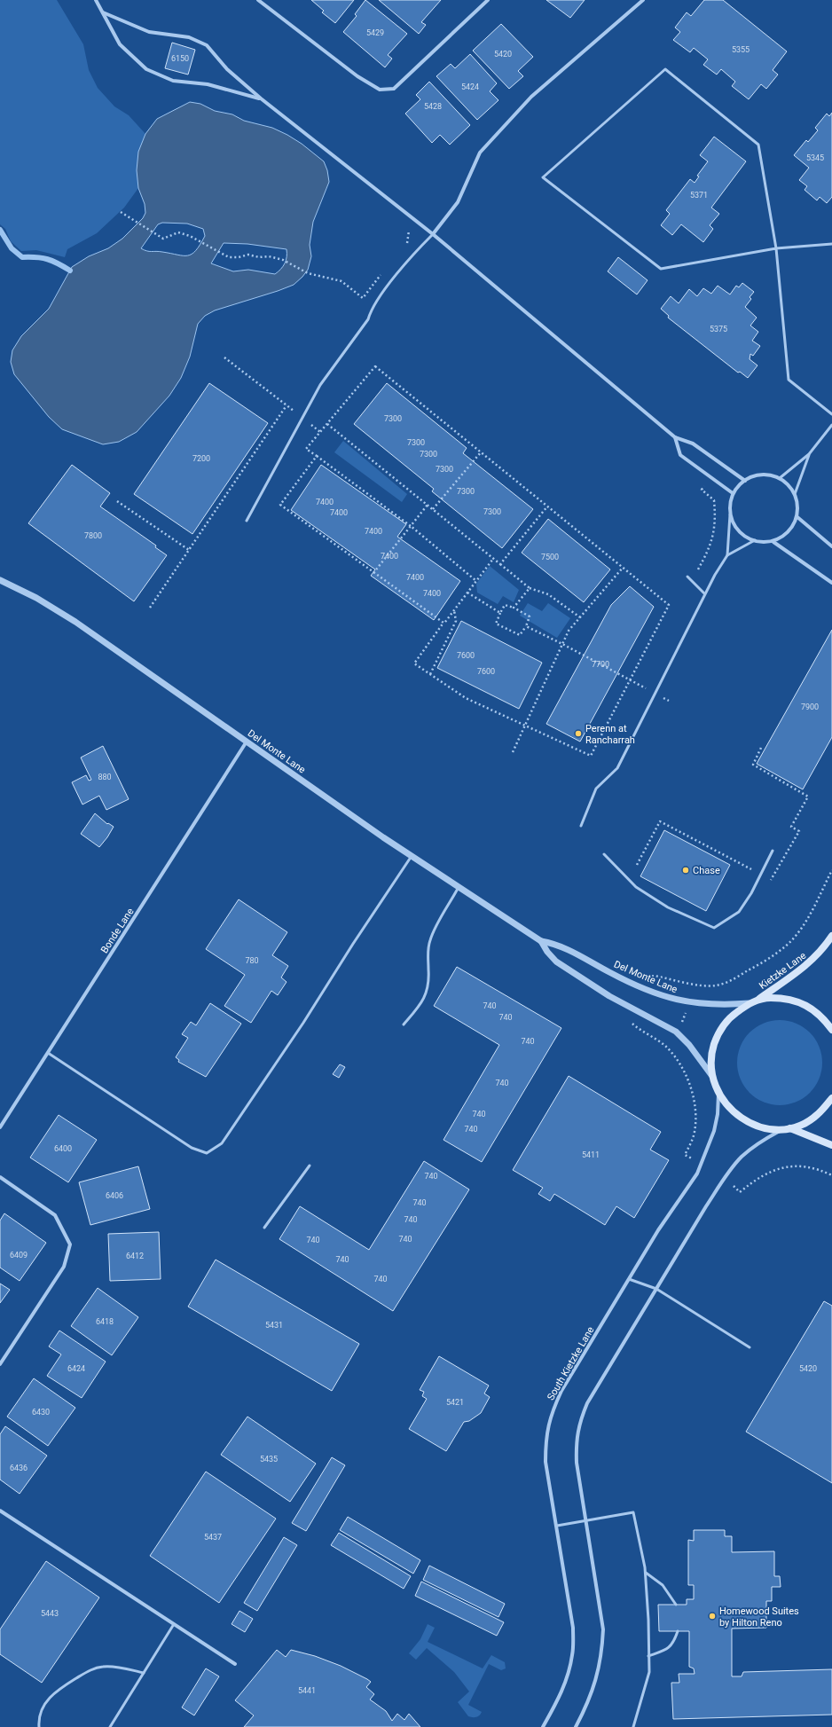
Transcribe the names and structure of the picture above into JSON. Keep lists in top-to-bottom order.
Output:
{
  "streets": {
    "main road": ["Kietzke Lane"],
    "street": ["Del Monte Lane", "Bonde Lane", "South Kietzke Lane"]
  },
  "crossings": [
    ["Del Monte Lane", "Bonde Lane"],
    ["Del Monte Lane", "Kietzke Lane"]
  ],
  "places": ["Perenn at Rancharrah", "Chase", "Homewood Suites by Hilton Reno"],
  "house_numbers": [
    "5429",
    "5355",
    "5420",
    "6150",
    "5424",
    "5428",
    "5345",
    "5371",
    "5375",
    "7300",
    "7300",
    "7300",
    "7200",
    "7300",
    "7300",
    "7400",
    "7300",
    "7400",
    "7400",
    "7800",
    "7400",
    "7500",
    "7400",
    "7400",
    "7600",
    "7700",
    "7600",
    "7900",
    "880",
    "780",
    "740",
    "740",
    "740",
    "740",
    "740",
    "740",
    "6400",
    "5411",
    "740",
    "6406",
    "740",
    "740",
    "740",
    "740",
    "6409",
    "6412",
    "740",
    "740",
    "6418",
    "5431",
    "6424",
    "5420",
    "5421",
    "6430",
    "5435",
    "6436",
    "5437",
    "5443",
    "5441"
  ]
}
